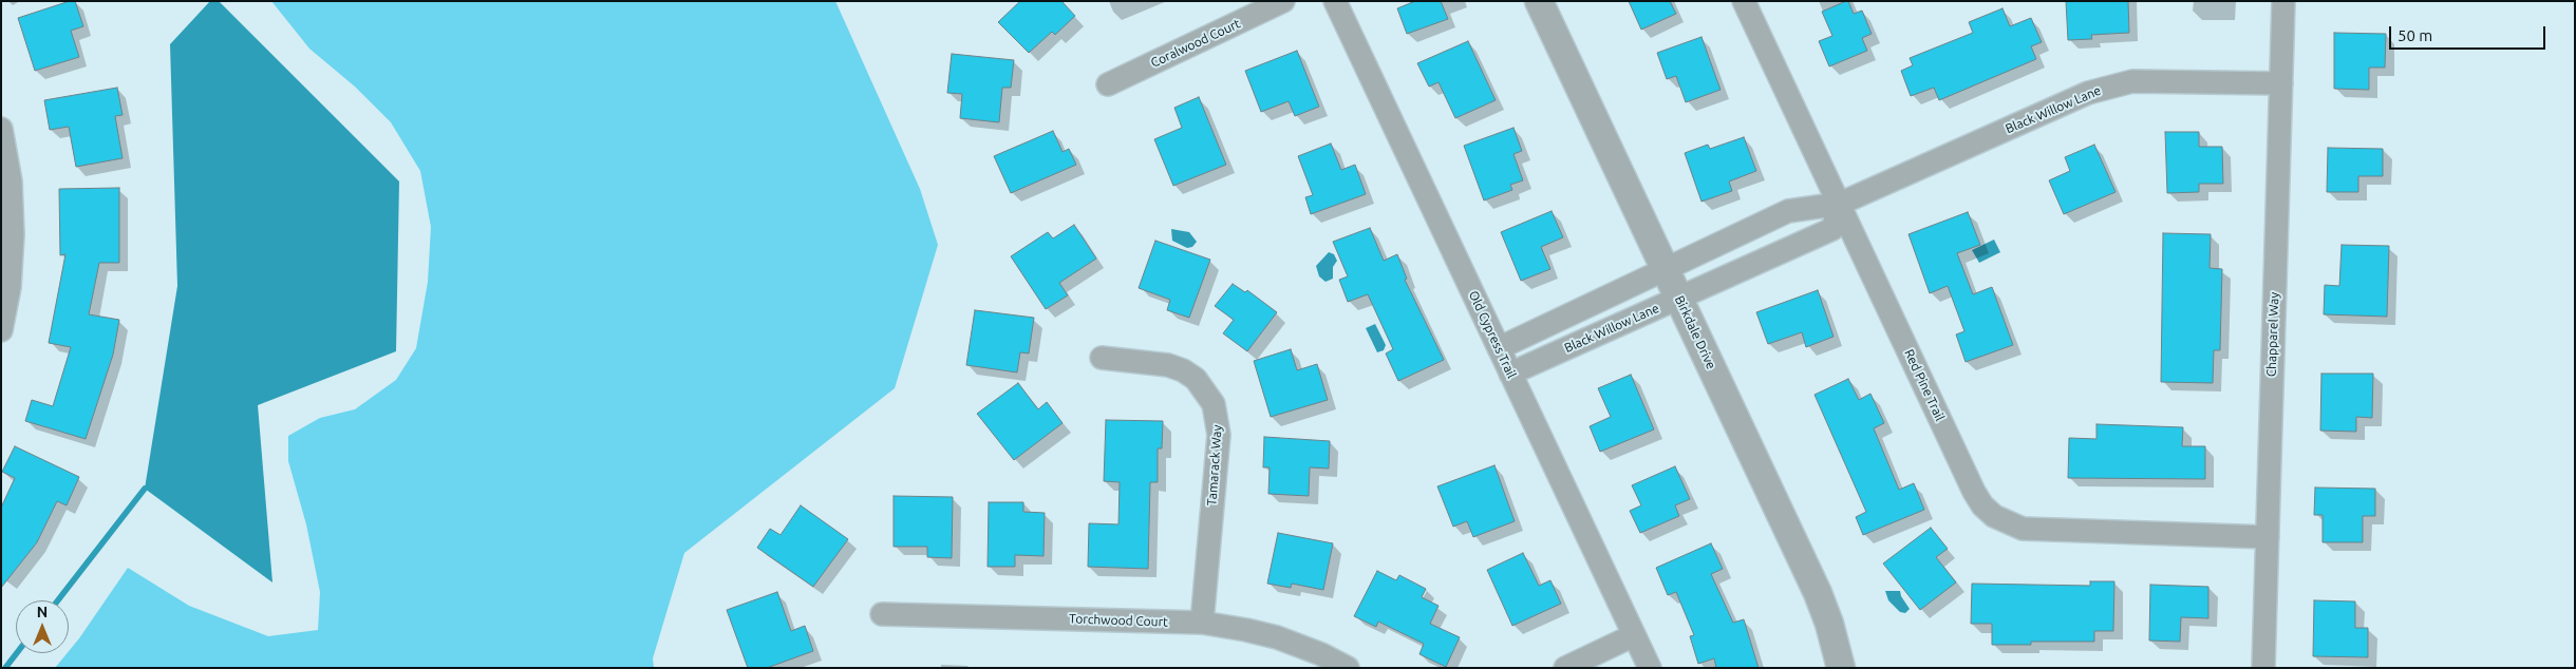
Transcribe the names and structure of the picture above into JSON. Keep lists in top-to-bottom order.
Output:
{
  "streets": {
    "street": [
      "Coralwood Court",
      "Black Willow Lane",
      "Birkdale Drive",
      "Old Cypress Trail",
      "Chapparel Way",
      "Red Pine Trail",
      "Tamarack Way",
      "Torchwood Court"
    ]
  },
  "crossings": [
    ["Black Willow Lane", "Birkdale Drive"],
    ["Black Willow Lane", "Old Cypress Trail"],
    ["Black Willow Lane", "Chapparel Way"],
    ["Black Willow Lane", "Red Pine Trail"],
    ["Chapparel Way", "Red Pine Trail"],
    ["Tamarack Way", "Torchwood Court"]
  ],
  "scale_bar": "50 m",
  "north": "top"
}
